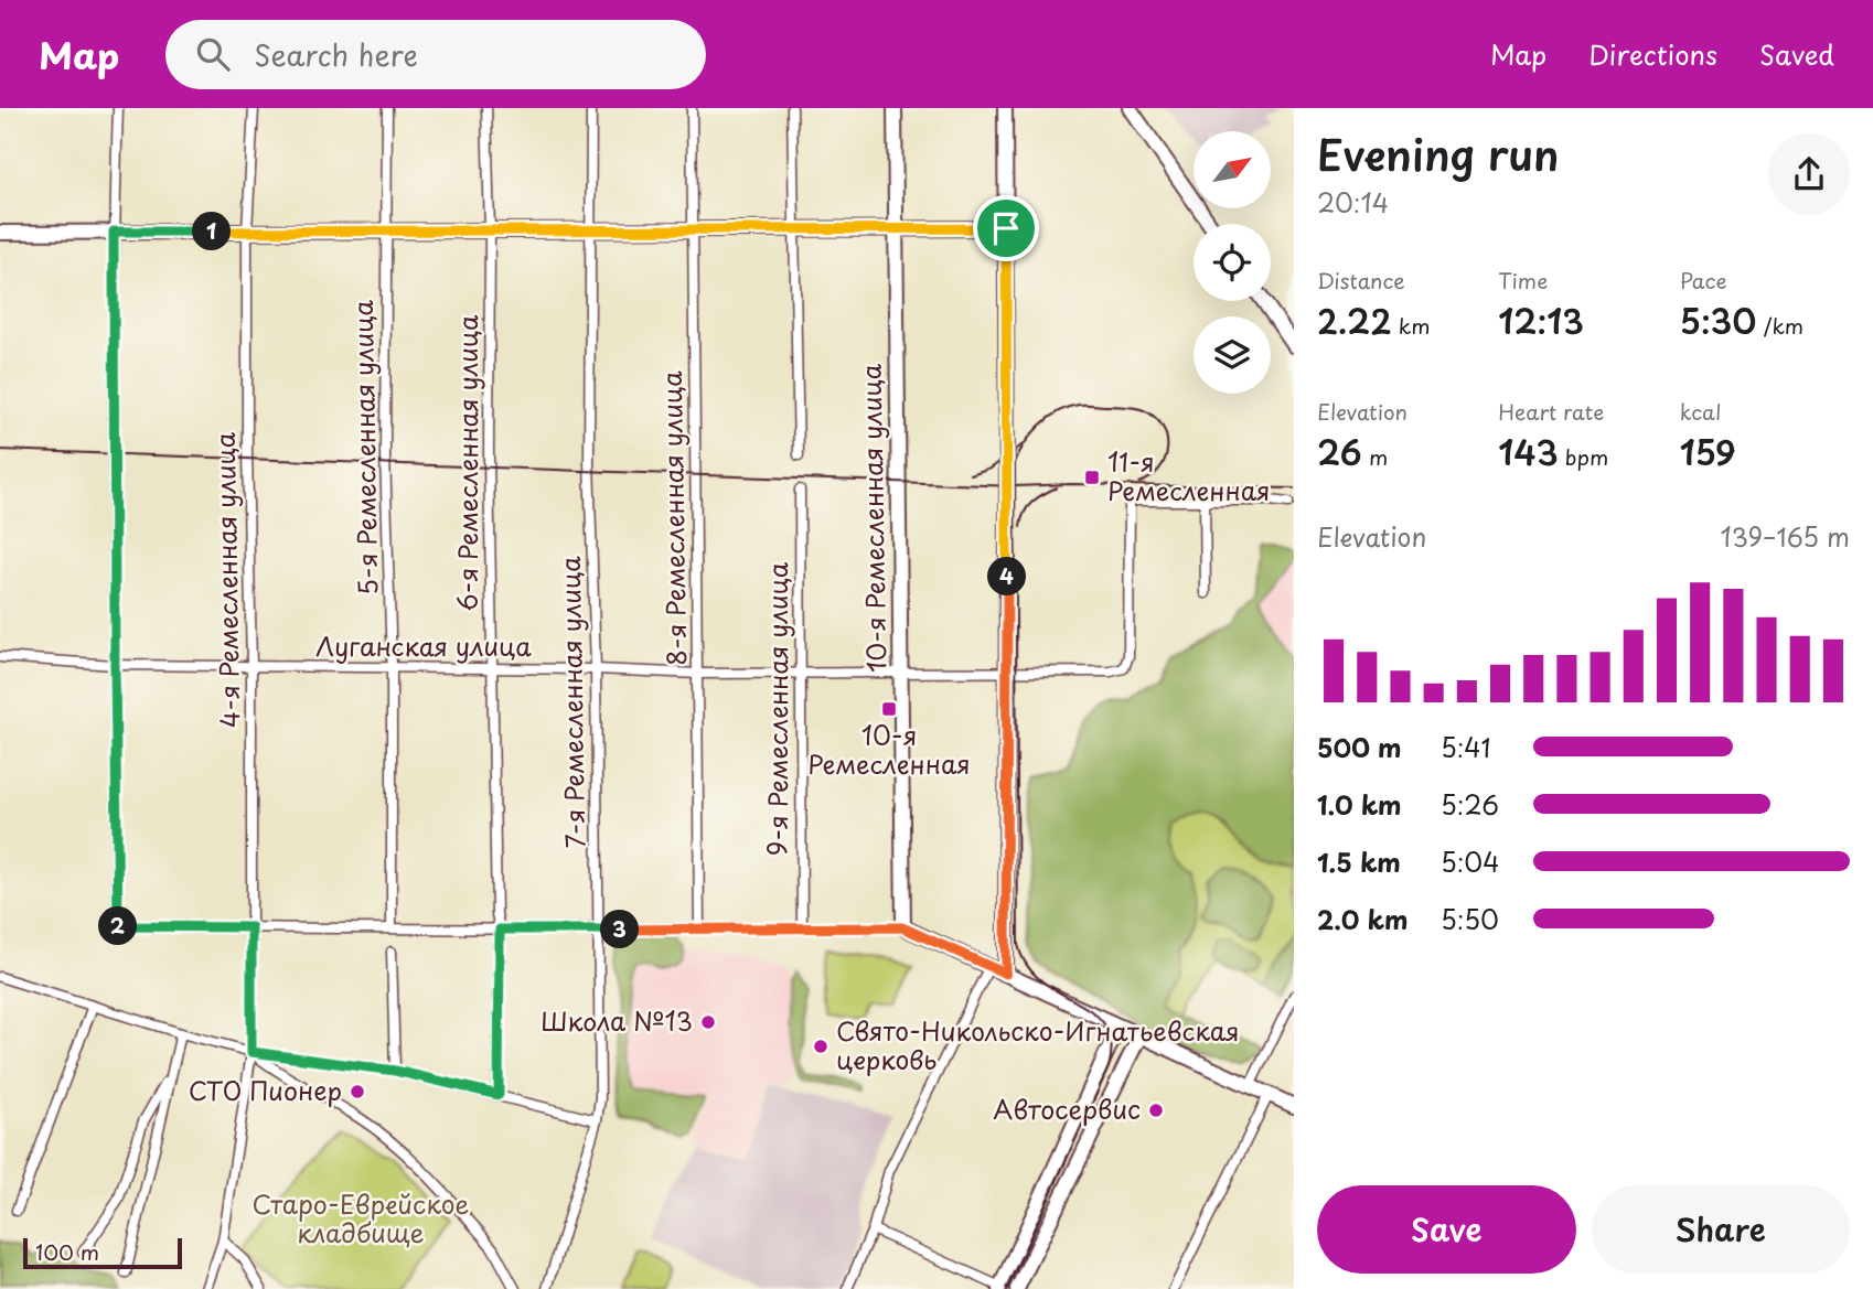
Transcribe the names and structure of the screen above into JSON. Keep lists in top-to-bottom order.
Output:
{
  "streets": {
    "main road": ["10-я Ремесленная улица"],
    "street": [
      "5-я Ремесленная улица",
      "6-я Ремесленная улица",
      "8-я Ремесленная улица",
      "4-я Ремесленная улица",
      "Луганская улица",
      "7-я Ремесленная улица",
      "9-я Ремесленная улица"
    ]
  },
  "crossings": [
    ["5-я Ремесленная улица", "Луганская улица"],
    ["6-я Ремесленная улица", "Луганская улица"],
    ["8-я Ремесленная улица", "Луганская улица"],
    ["10-я Ремесленная улица", "Луганская улица"],
    ["4-я Ремесленная улица", "Луганская улица"],
    ["Луганская улица", "7-я Ремесленная улица"],
    ["Луганская улица", "9-я Ремесленная улица"]
  ],
  "parks": ["Старо-Еврейское кладбище"],
  "places": {
    "transit": ["11-я Ремесленная", "10-я Ремесленная"],
    "other": [
      "Школа №13",
      "Свято-Никольско-Игнатьевская церковь",
      "СТО Пионер",
      "Автосервис"
    ]
  },
  "scale_bar": "100 m",
  "north": "top right",
  "page": {
    "header": "Map",
    "search": "Search here",
    "nav": ["Map", "Directions", "Saved"],
    "heading": ["Evening run", "20:14"],
    "pins": [
      "1",
      "4",
      "2",
      "3"
    ],
    "stats": [
      ["Distance", "2.22 km"],
      ["Time", "12:13"],
      ["Pace", "5:30 /km"],
      ["Elevation", "26 m"],
      ["Heart rate", "143 bpm"],
      ["kcal", "159"]
    ],
    "chart": ["Elevation", "139–165 m"],
    "list": [
      {
        "name": "500 m",
        "note": "5:41"
      },
      {
        "name": "1.0 km",
        "note": "5:26"
      },
      {
        "name": "1.5 km",
        "note": "5:04"
      },
      {
        "name": "2.0 km",
        "note": "5:50"
      }
    ],
    "buttons": ["Save", "Share"],
    "scale": "100 m"
  }
}
